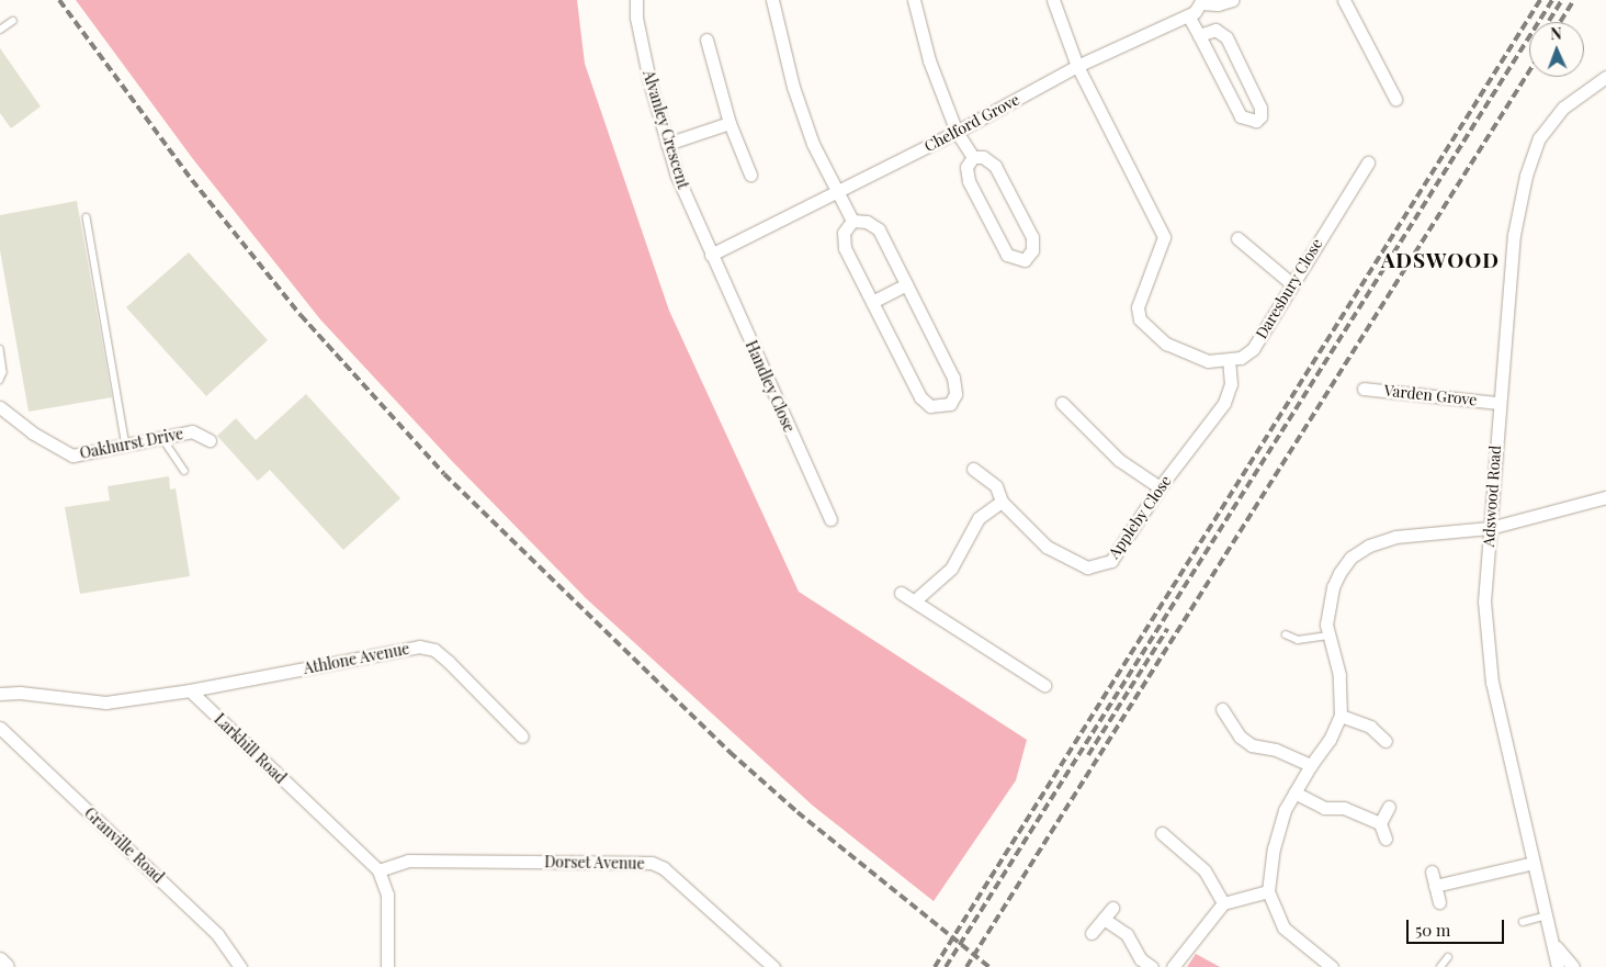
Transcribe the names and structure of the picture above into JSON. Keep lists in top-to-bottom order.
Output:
{
  "streets": {
    "street": [
      "Chelford Grove",
      "Alvanley Crescent",
      "Daresbury Close",
      "Handley Close",
      "Varden Grove",
      "Oakhurst Drive",
      "Adswood Road",
      "Appleby Close",
      "Athlone Avenue",
      "Larkhill Road",
      "Granville Road",
      "Dorset Avenue"
    ]
  },
  "crossings": [
    ["Chelford Grove", "Alvanley Crescent"],
    ["Chelford Grove", "Daresbury Close"],
    ["Chelford Grove", "Handley Close"],
    ["Alvanley Crescent", "Handley Close"],
    ["Daresbury Close", "Appleby Close"],
    ["Varden Grove", "Adswood Road"],
    ["Athlone Avenue", "Larkhill Road"],
    ["Larkhill Road", "Dorset Avenue"]
  ],
  "districts": ["ADSWOOD"],
  "scale_bar": "50 m",
  "north": "top"
}
